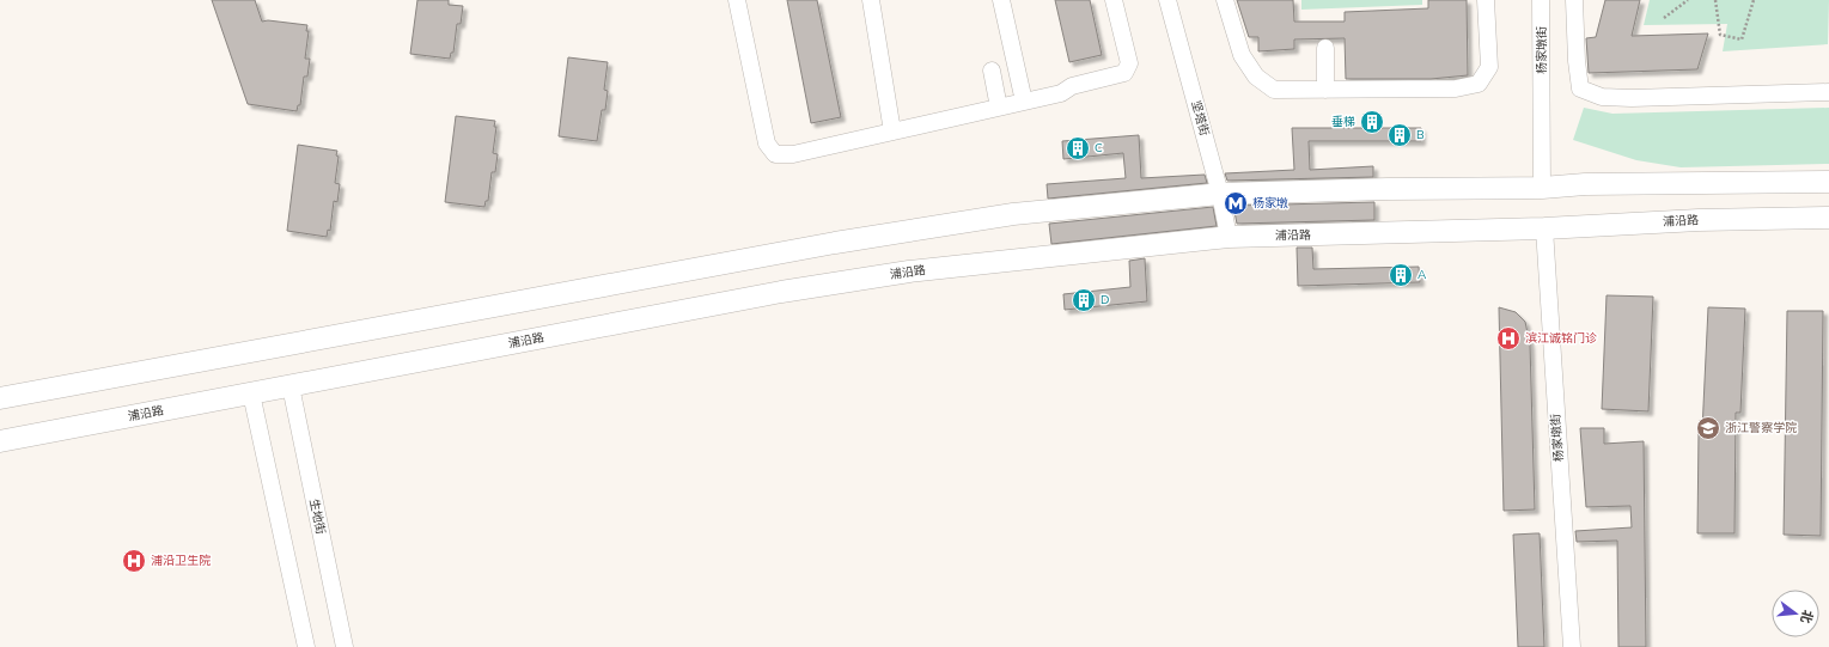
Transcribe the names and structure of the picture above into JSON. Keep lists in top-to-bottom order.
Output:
{
  "streets": {
    "main road": ["浦沿路"],
    "street": ["杨家墩街", "坚塔街", "生地街"]
  },
  "crossings": [
    ["杨家墩街", "浦沿路"],
    ["坚塔街", "浦沿路"],
    ["浦沿路", "生地街"]
  ],
  "places": {
    "building": [
      "垂梯",
      "B",
      "C",
      "A",
      "D"
    ],
    "metro station": ["杨家墩"],
    "hospital": ["滨江诚铭门诊", "浦沿卫生院"],
    "school or university": ["浙江警察学院"]
  },
  "north": "right"
}
